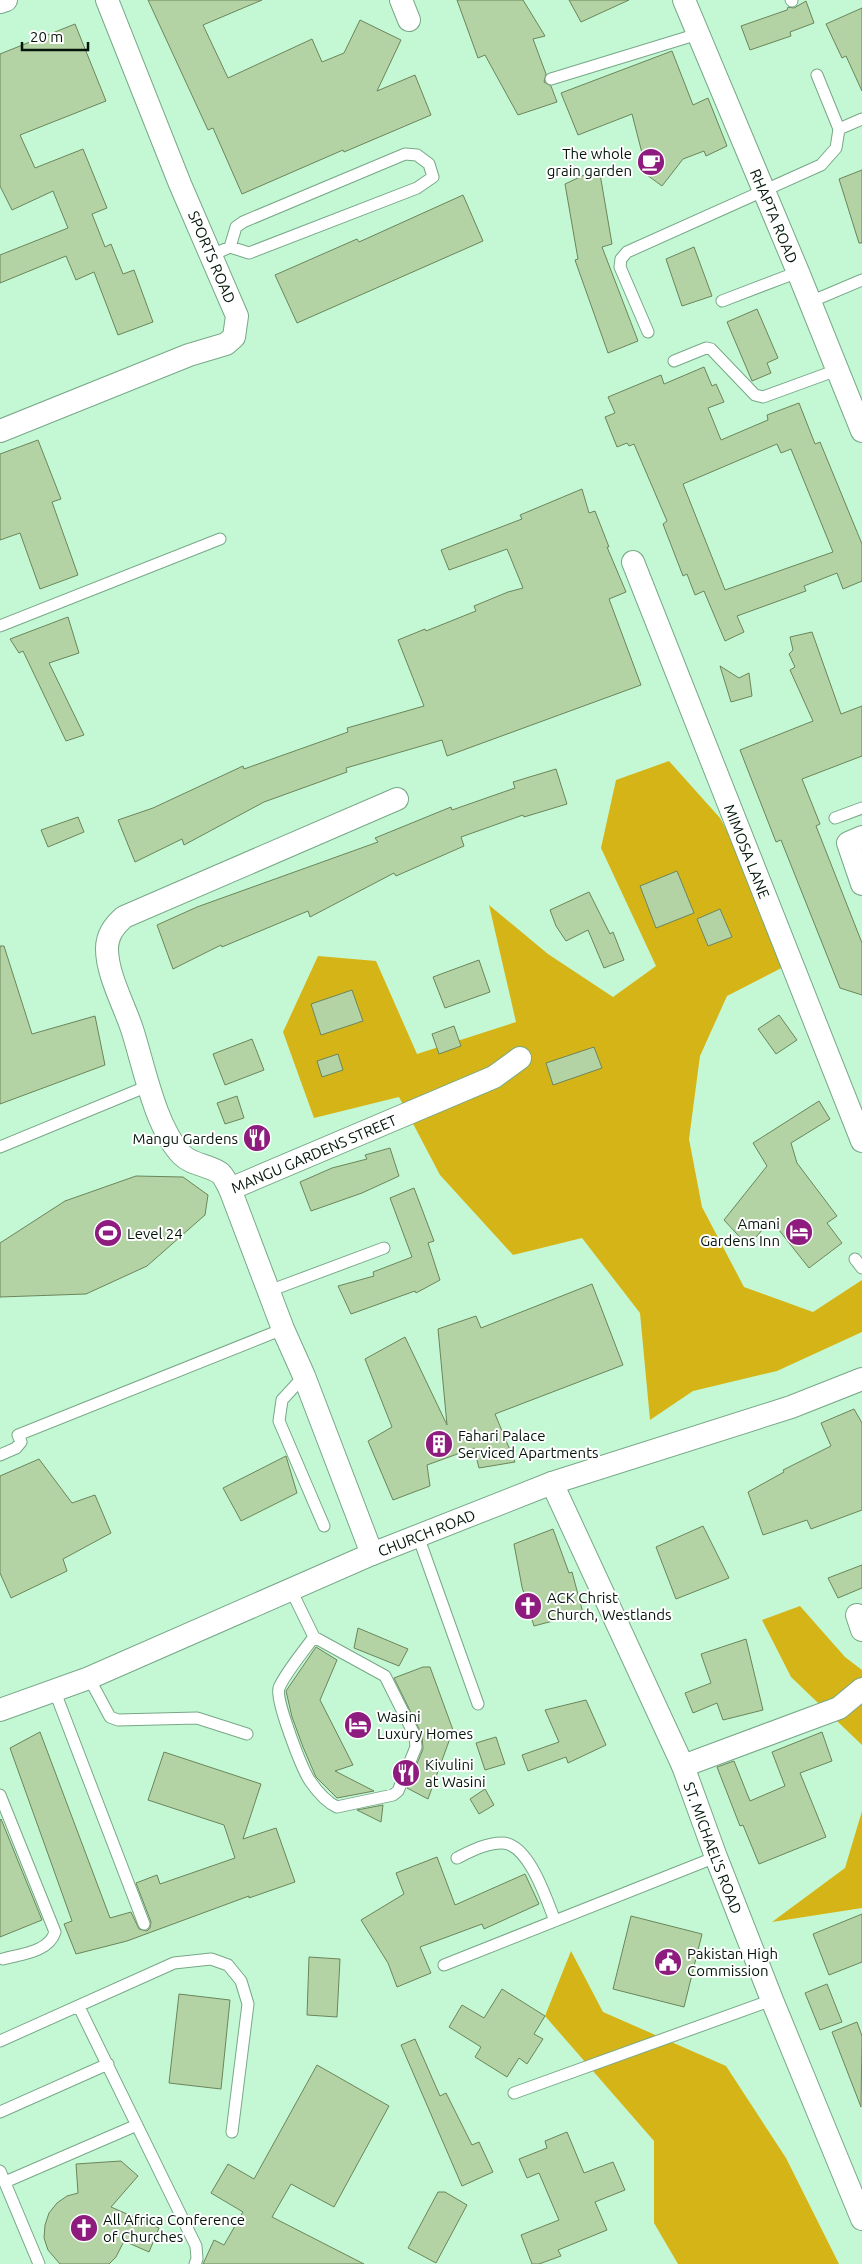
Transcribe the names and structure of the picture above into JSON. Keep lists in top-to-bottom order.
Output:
{
  "streets": {
    "street": [
      "RHAPTA ROAD",
      "SPORTS ROAD",
      "MIMOSA LANE",
      "MANGU GARDENS STREET",
      "CHURCH ROAD",
      "ST. MICHAEL'S ROAD"
    ]
  },
  "crossings": [
    ["CHURCH ROAD", "ST. MICHAEL'S ROAD"]
  ],
  "places": {
    "cafe": ["The whole grain garden"],
    "restaurant": ["Mangu Gardens", "Kivulini at Wasini"],
    "hotel": ["Amani Gardens Inn", "Wasini Luxury Homes"],
    "sports": ["Level 24"],
    "building": ["Fahari Palace Serviced Apartments"],
    "church": ["ACK Christ Church, Westlands", "All Africa Conference of Churches"],
    "public building": ["Pakistan High Commission"]
  },
  "scale_bar": "20 m"
}
